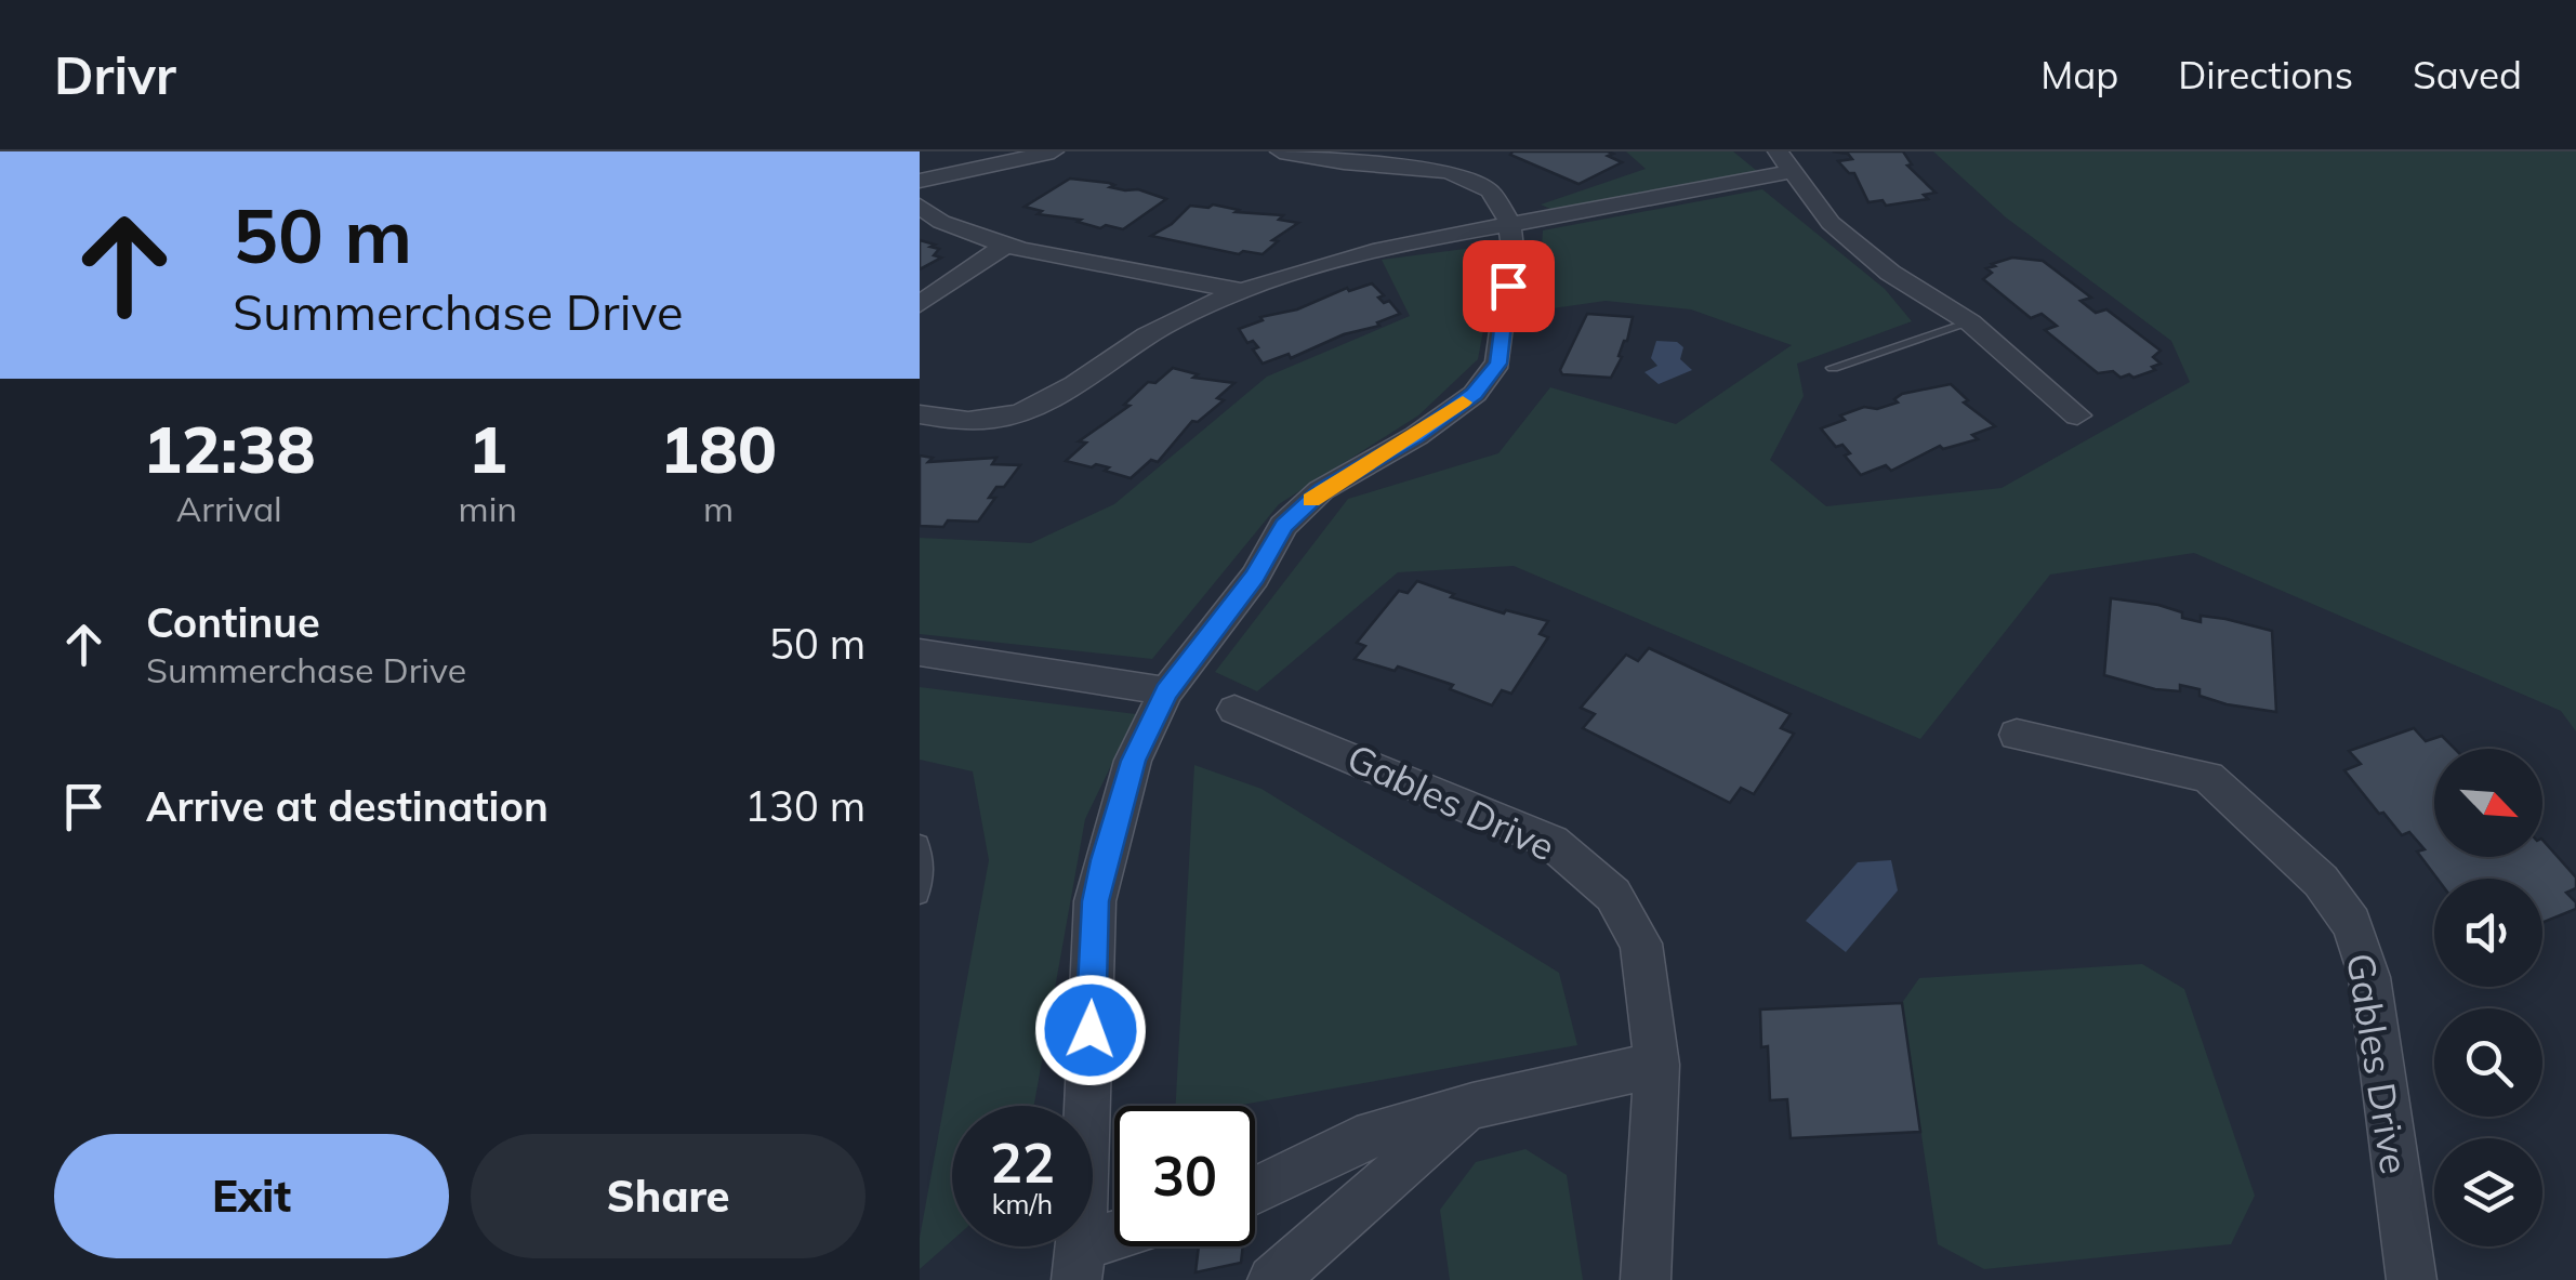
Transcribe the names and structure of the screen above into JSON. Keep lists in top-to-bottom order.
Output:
{
  "streets": {
    "street": ["Gables Drive"]
  },
  "north": "bottom right",
  "page": {
    "header": "Drivr",
    "nav": ["Map", "Directions", "Saved"],
    "turn": ["50 m", "Summerchase Drive"],
    "eta": [
      "12:38",
      "Arrival",
      "1",
      "min",
      "180",
      "m"
    ],
    "list": [
      {
        "name": "Continue",
        "note": "Summerchase Drive",
        "value": "50 m"
      },
      {
        "name": "Arrive at destination",
        "value": "130 m"
      }
    ],
    "speed": "22 km/h",
    "limit": "30",
    "buttons": ["Exit", "Share"]
  }
}
